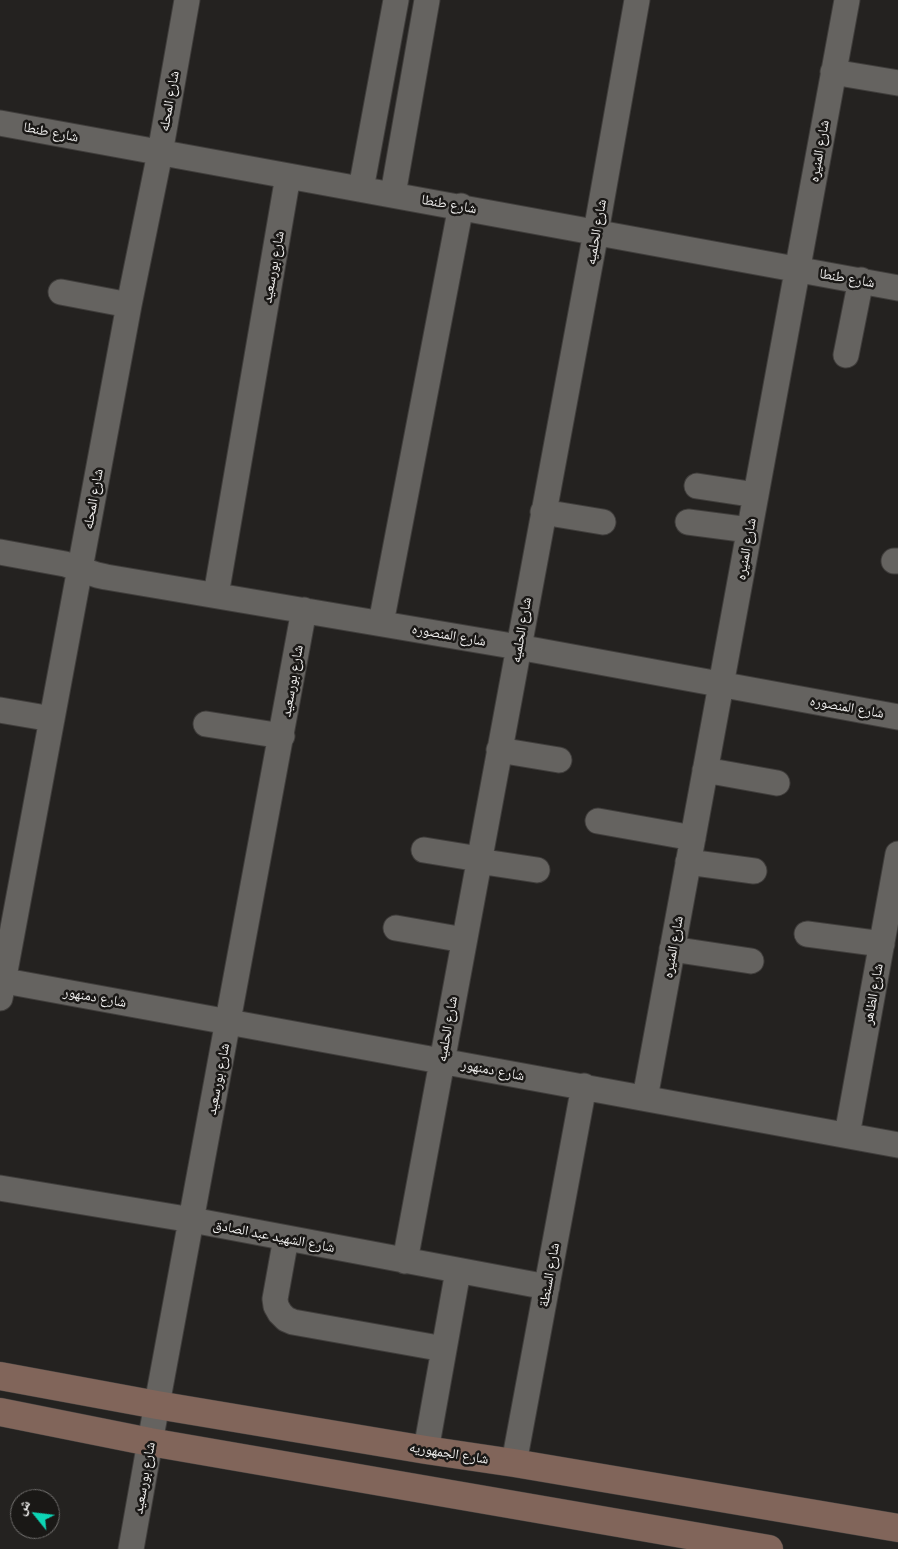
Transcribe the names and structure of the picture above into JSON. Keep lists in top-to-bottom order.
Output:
{
  "streets": {
    "main road": ["شارع الجمهوريه"],
    "street": [
      "شارع المحله",
      "شارع طنطا",
      "شارع المنيره",
      "شارع الحلميه",
      "شارع بورسعيد",
      "شارع المنصوره",
      "شارع الظاهر",
      "شارع دمنهور",
      "شارع الشهيد عبد الصادق",
      "شارع السنطة"
    ]
  },
  "crossings": [
    ["شارع المحله", "شارع طنطا"],
    ["شارع المحله", "شارع المنصوره"],
    ["شارع المحله", "شارع دمنهور"],
    ["شارع طنطا", "شارع المنيره"],
    ["شارع طنطا", "شارع الحلميه"],
    ["شارع طنطا", "شارع بورسعيد"],
    ["شارع المنيره", "شارع المنصوره"],
    ["شارع المنيره", "شارع دمنهور"],
    ["شارع الحلميه", "شارع المنصوره"],
    ["شارع الحلميه", "شارع دمنهور"],
    ["شارع الحلميه", "شارع الشهيد عبد الصادق"],
    ["شارع بورسعيد", "شارع المنصوره"],
    ["شارع بورسعيد", "شارع دمنهور"],
    ["شارع بورسعيد", "شارع الشهيد عبد الصادق"],
    ["شارع بورسعيد", "شارع الجمهوريه"],
    ["شارع الظاهر", "شارع دمنهور"],
    ["شارع دمنهور", "شارع السنطة"],
    ["شارع الشهيد عبد الصادق", "شارع السنطة"],
    ["شارع السنطة", "شارع الجمهوريه"]
  ],
  "north": "top left"
}
